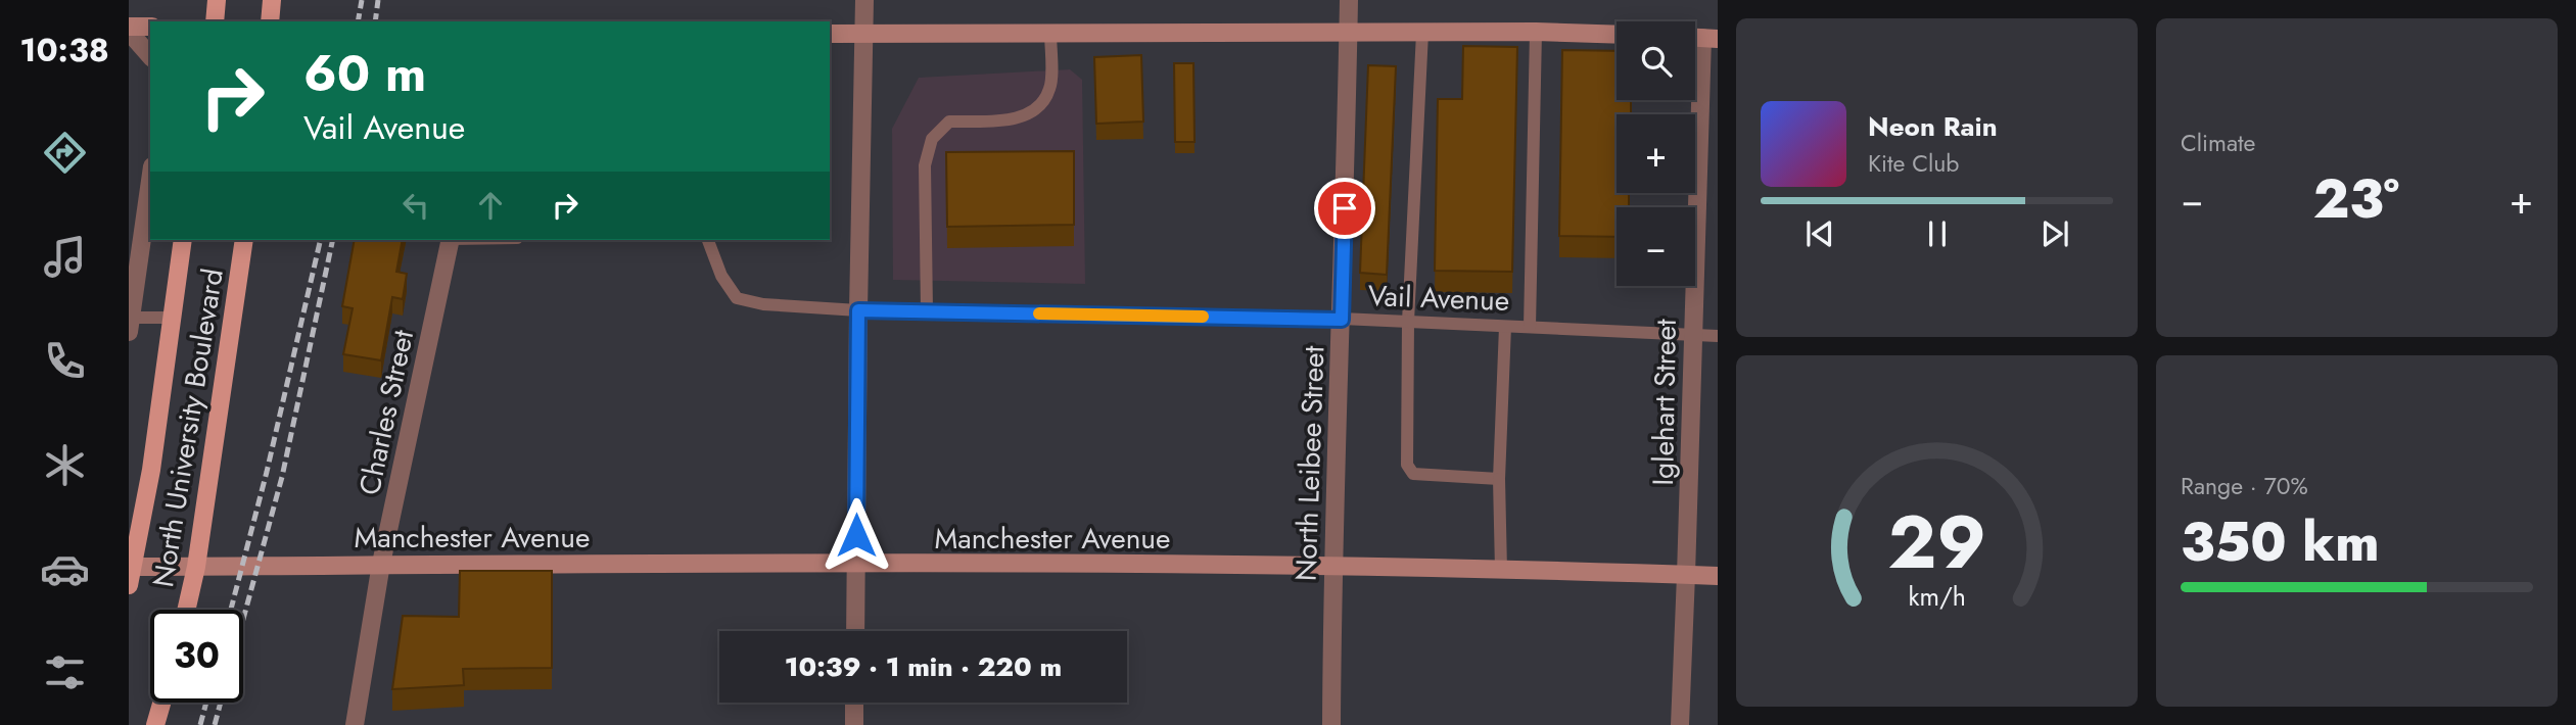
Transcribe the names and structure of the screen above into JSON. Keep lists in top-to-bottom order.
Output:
{
  "streets": {
    "main road": ["North University Boulevard"],
    "street": [
      "Iglehart Street",
      "Charles Street",
      "North Leibee Street",
      "Manchester Avenue"
    ],
    "lane": ["Vail Avenue"]
  },
  "crossings": [
    ["Vail Avenue", "Iglehart Street"],
    ["Vail Avenue", "North Leibee Street"],
    ["Iglehart Street", "Manchester Avenue"],
    ["Charles Street", "Manchester Avenue"],
    ["North University Boulevard", "Manchester Avenue"],
    ["North Leibee Street", "Manchester Avenue"]
  ],
  "page": {
    "tabs": "10:38",
    "tile": [
      "Climate",
      ["Range · 70%", "350 km"]
    ],
    "map_buttons": ["+", "−"],
    "turn": ["60 m", "Vail Avenue"],
    "song": ["Neon Rain", "Kite Club"],
    "heat": ["−", "23°", "+"],
    "limit": "30",
    "trip": "10:39 · 1 min · 220 m",
    "gauge": ["29", "km/h"]
  }
}
